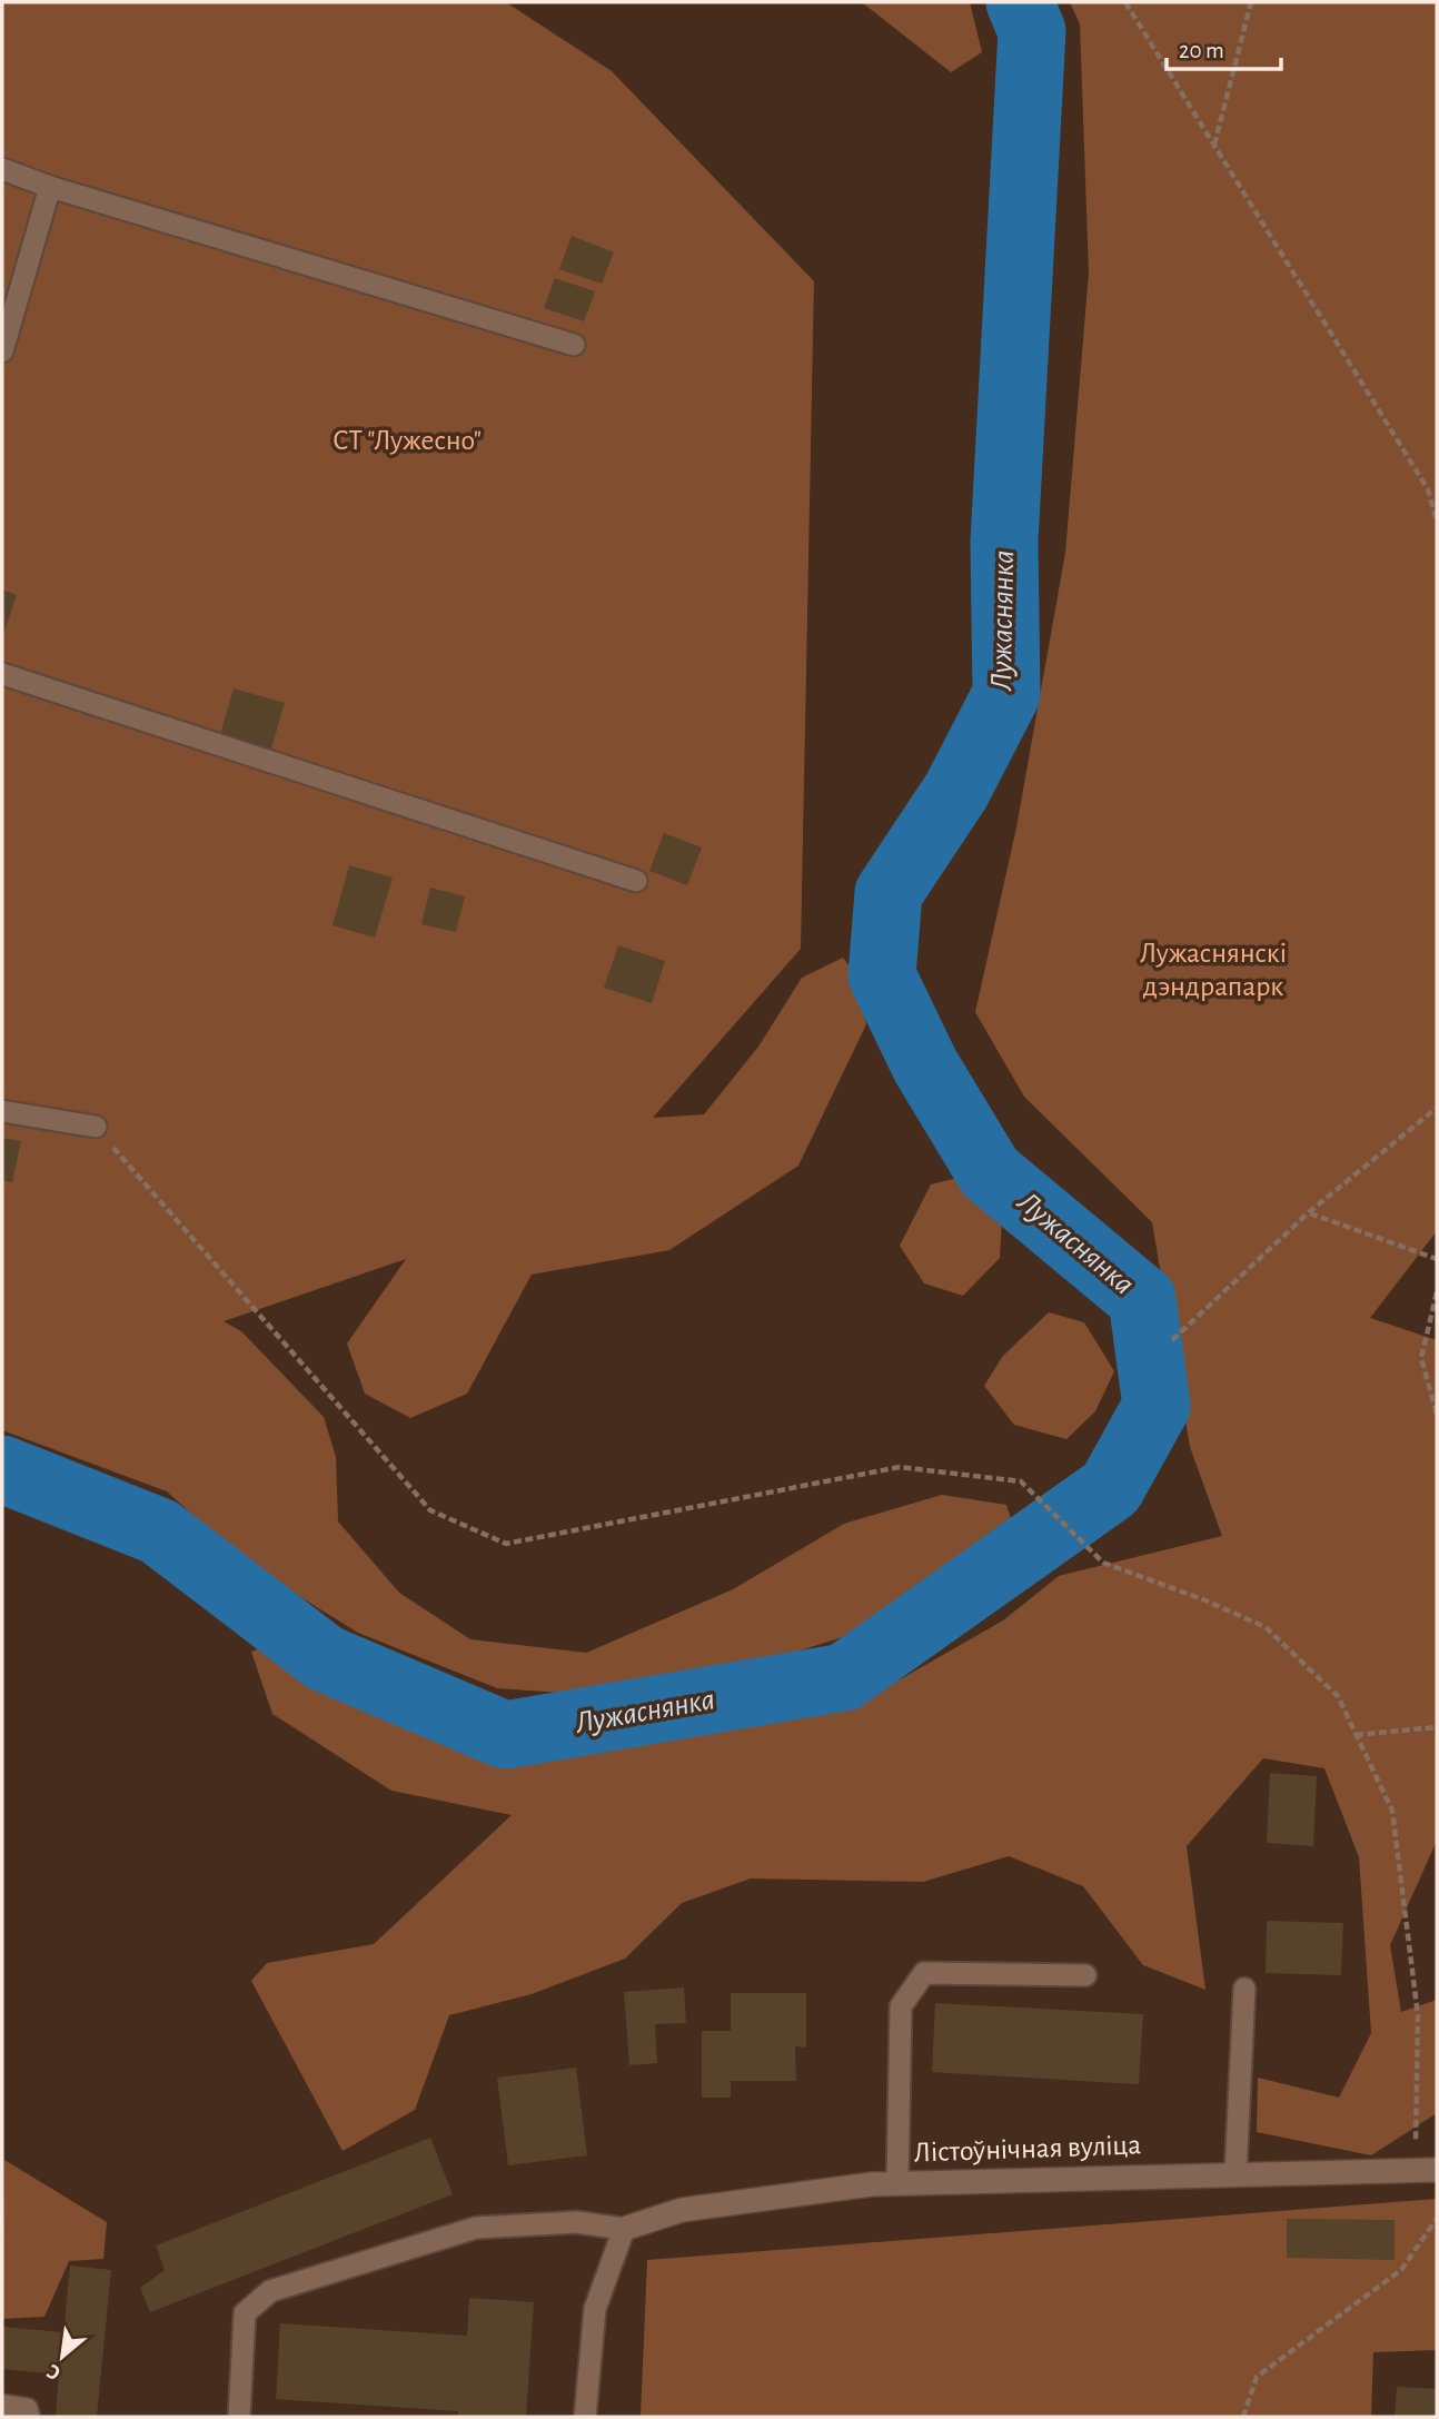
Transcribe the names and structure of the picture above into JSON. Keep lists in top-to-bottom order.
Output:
{
  "streets": {
    "street": ["Лістоўнічная вуліца"]
  },
  "water": ["Лужаснянка"],
  "parks": ["СТ \"Лужесно\"", "Лужаснянскі дэндрапарк"],
  "scale_bar": "20 m",
  "north": "bottom left"
}
